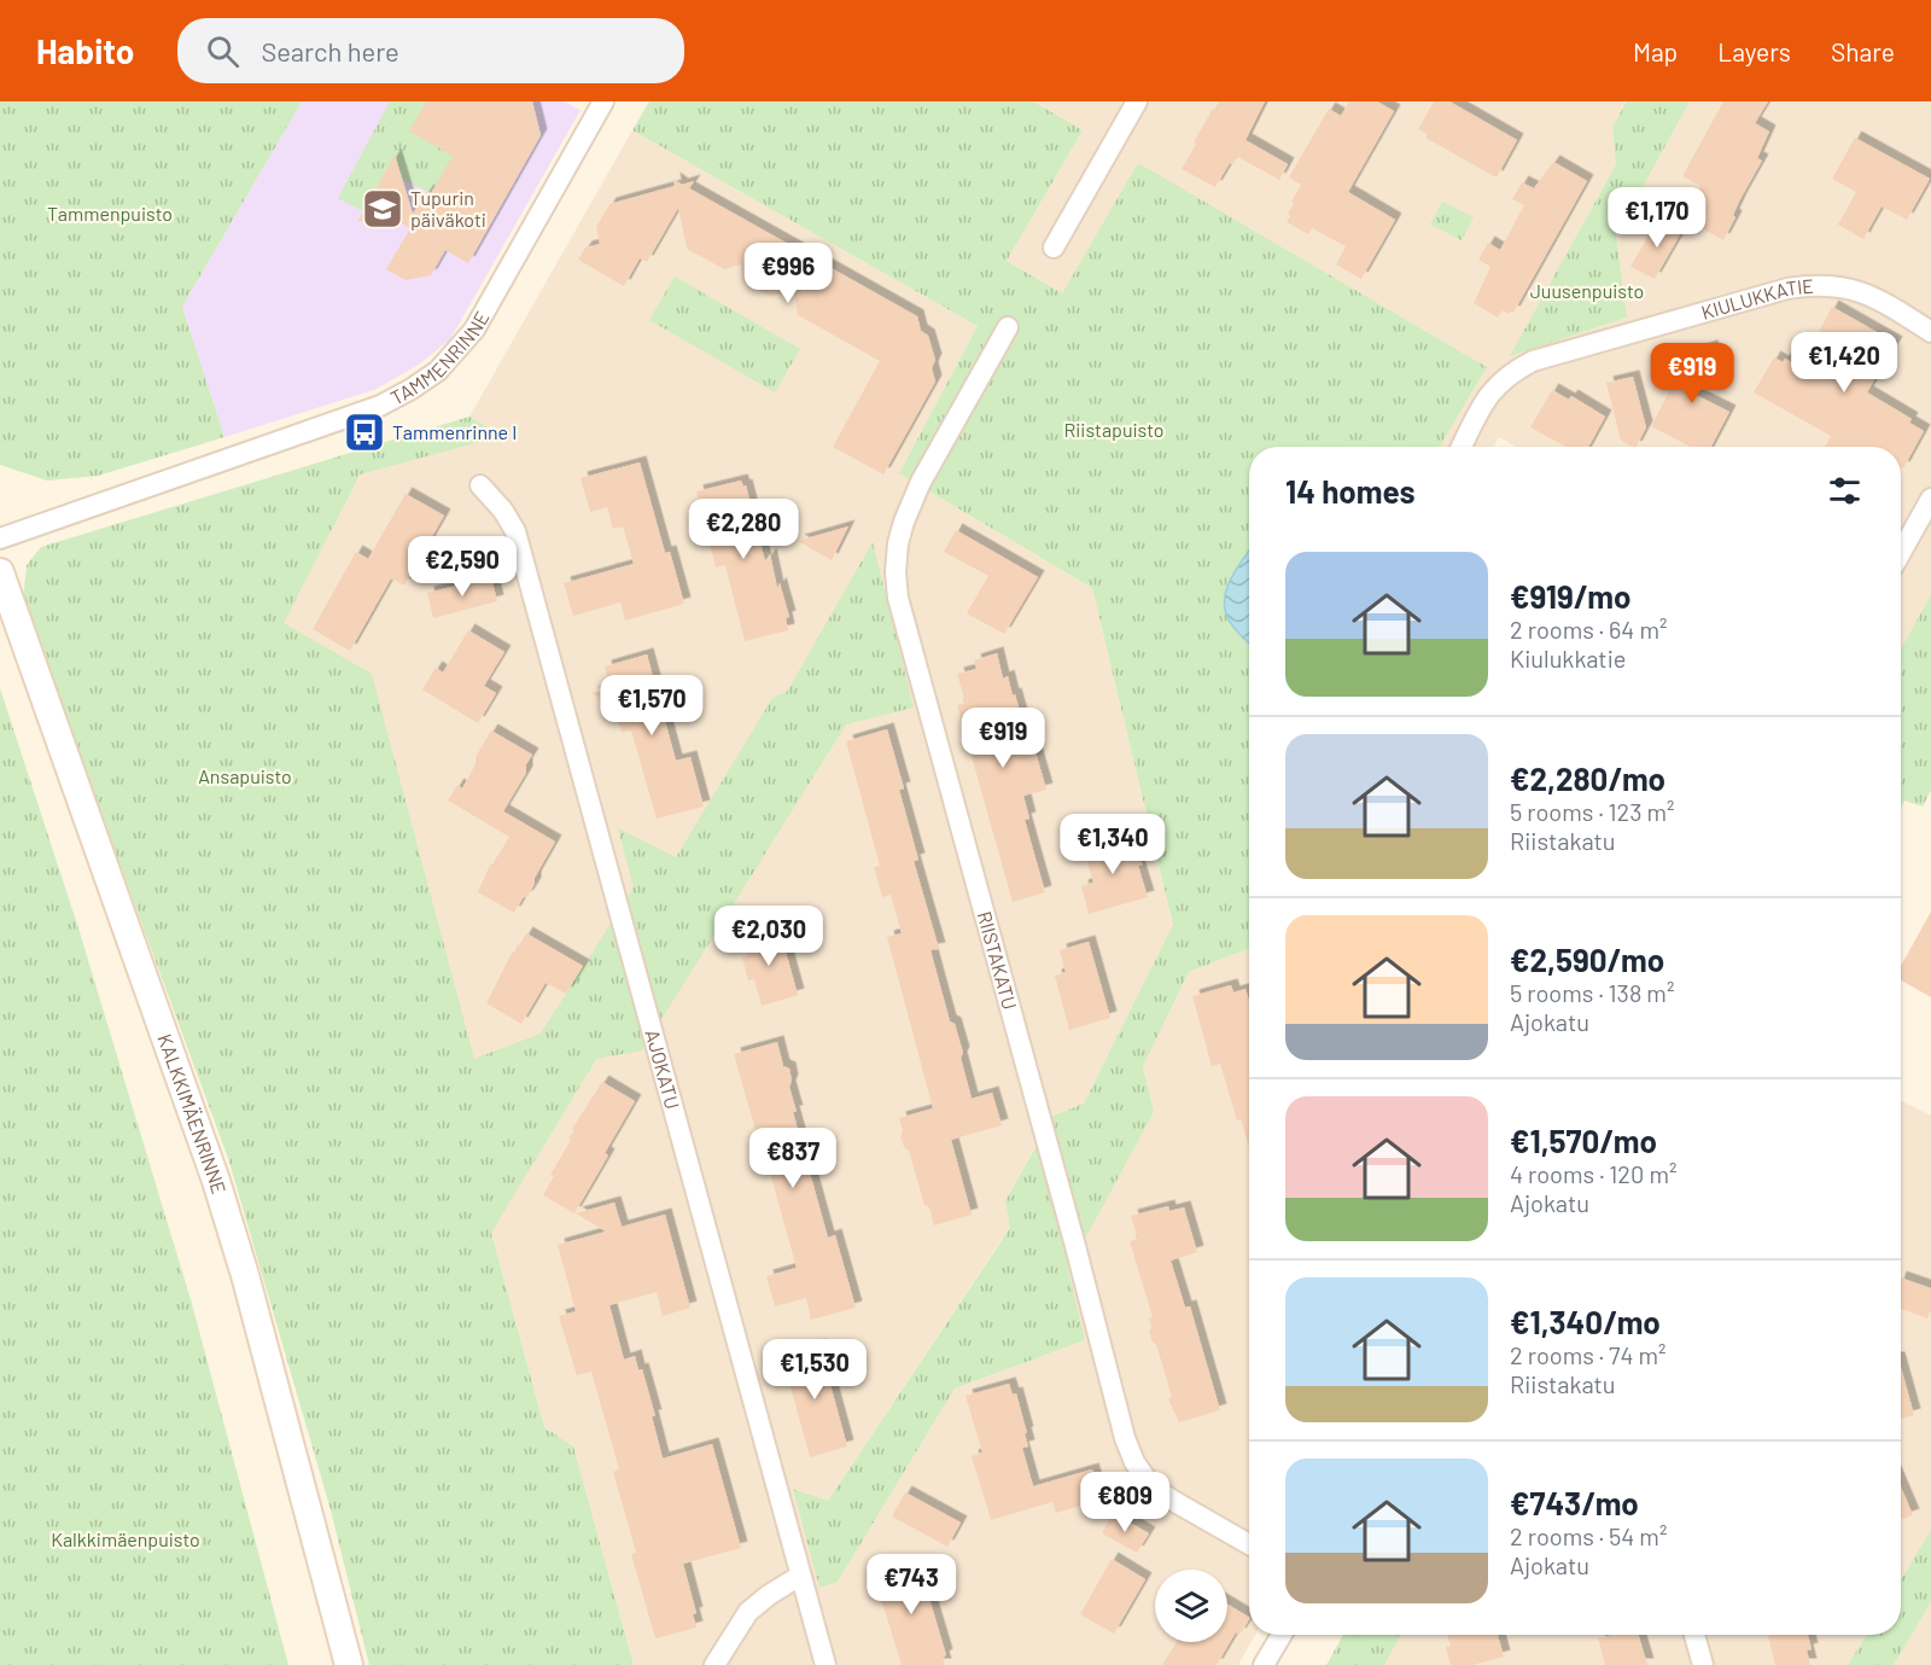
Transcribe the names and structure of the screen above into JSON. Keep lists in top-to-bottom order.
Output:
{
  "streets": {
    "street": [
      "KIULUKKATIE",
      "TAMMENRINNE",
      "RIISTAKATU",
      "AJOKATU",
      "KALKKIMÄENRINNE"
    ]
  },
  "parks": [
    "Tammenpuisto",
    "Juusenpuisto",
    "Riistapuisto",
    "Ansapuisto",
    "Kalkkimäenpuisto"
  ],
  "places": {
    "school or university": ["Tupurin päiväkoti"],
    "bus stop": ["Tammenrinne I"]
  },
  "page": {
    "header": "Habito",
    "search": "Search here",
    "nav": ["Map", "Layers", "Share"],
    "price": [
      "€1,170",
      "€996",
      "€1,420",
      "€919",
      "€2,280",
      "€2,590",
      "€1,570",
      "€919",
      "€1,340",
      "€2,030",
      "€837",
      "€1,530",
      "€809",
      "€743"
    ],
    "heading": "14 homes",
    "list": [
      {
        "name": "€919/mo",
        "note": "2 rooms · 64 m² · Kiulukkatie"
      },
      {
        "name": "€2,280/mo",
        "note": "5 rooms · 123 m² · Riistakatu"
      },
      {
        "name": "€2,590/mo",
        "note": "5 rooms · 138 m² · Ajokatu"
      },
      {
        "name": "€1,570/mo",
        "note": "4 rooms · 120 m² · Ajokatu"
      },
      {
        "name": "€1,340/mo",
        "note": "2 rooms · 74 m² · Riistakatu"
      },
      {
        "name": "€743/mo",
        "note": "2 rooms · 54 m² · Ajokatu"
      }
    ]
  }
}
